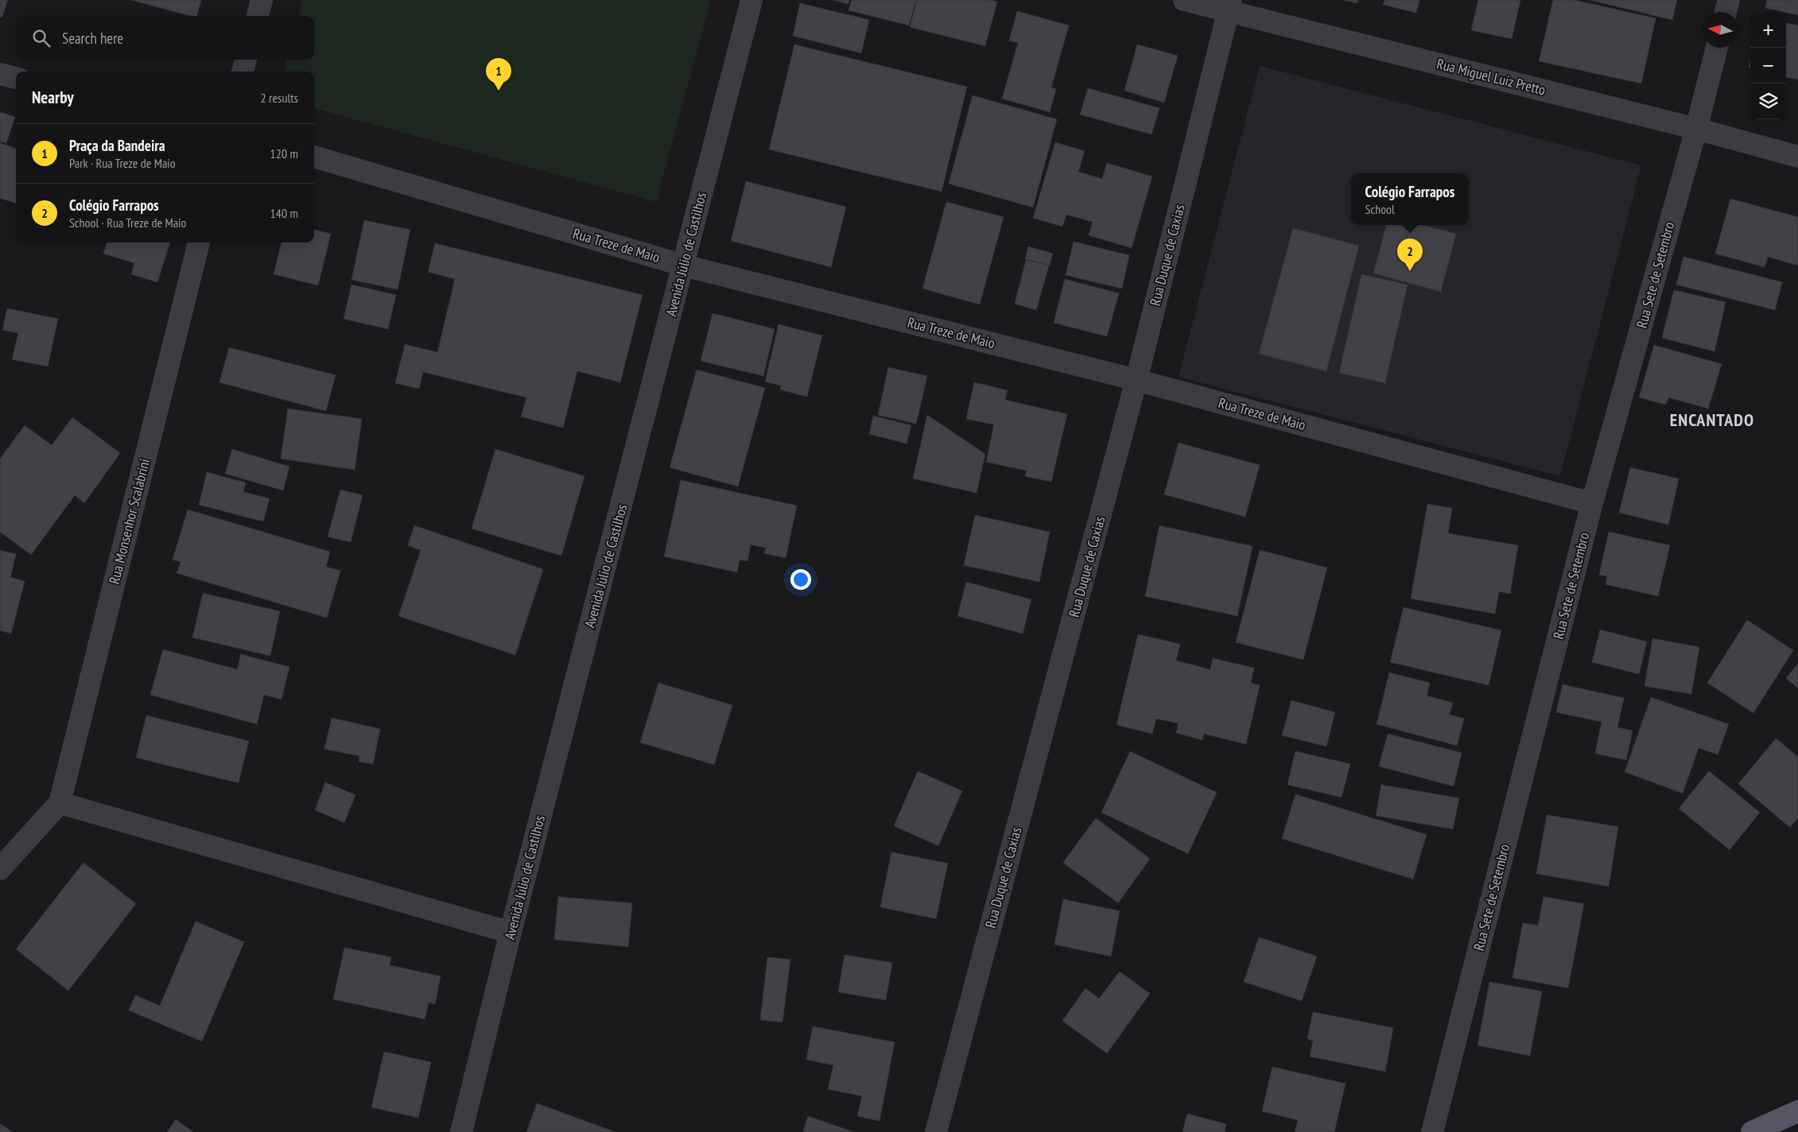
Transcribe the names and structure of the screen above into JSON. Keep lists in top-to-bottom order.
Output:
{
  "streets": {
    "street": [
      "Rua Miguel Luiz Pretto",
      "Rua Treze de Maio",
      "Avenida Júlio de Castilhos",
      "Rua Duque de Caxias",
      "Rua Sete de Setembro",
      "Rua Monsenhor Scalabrini"
    ]
  },
  "crossings": [
    ["Rua Miguel Luiz Pretto", "Rua Duque de Caxias"],
    ["Rua Miguel Luiz Pretto", "Rua Sete de Setembro"],
    ["Rua Treze de Maio", "Avenida Júlio de Castilhos"],
    ["Rua Treze de Maio", "Rua Duque de Caxias"],
    ["Rua Treze de Maio", "Rua Sete de Setembro"]
  ],
  "districts": ["ENCANTADO"],
  "north": "left",
  "page": {
    "map_buttons": ["+", "−"],
    "search": "Search here",
    "pins": ["1", "2"],
    "heading": ["Nearby", "2 results"],
    "list": [
      {
        "mark": "1",
        "name": "Praça da Bandeira",
        "note": "Park · Rua Treze de Maio",
        "value": "120 m"
      },
      {
        "mark": "2",
        "name": "Colégio Farrapos",
        "note": "School · Rua Treze de Maio",
        "value": "140 m"
      }
    ],
    "popup": ["Colégio Farrapos", "School"]
  }
}
